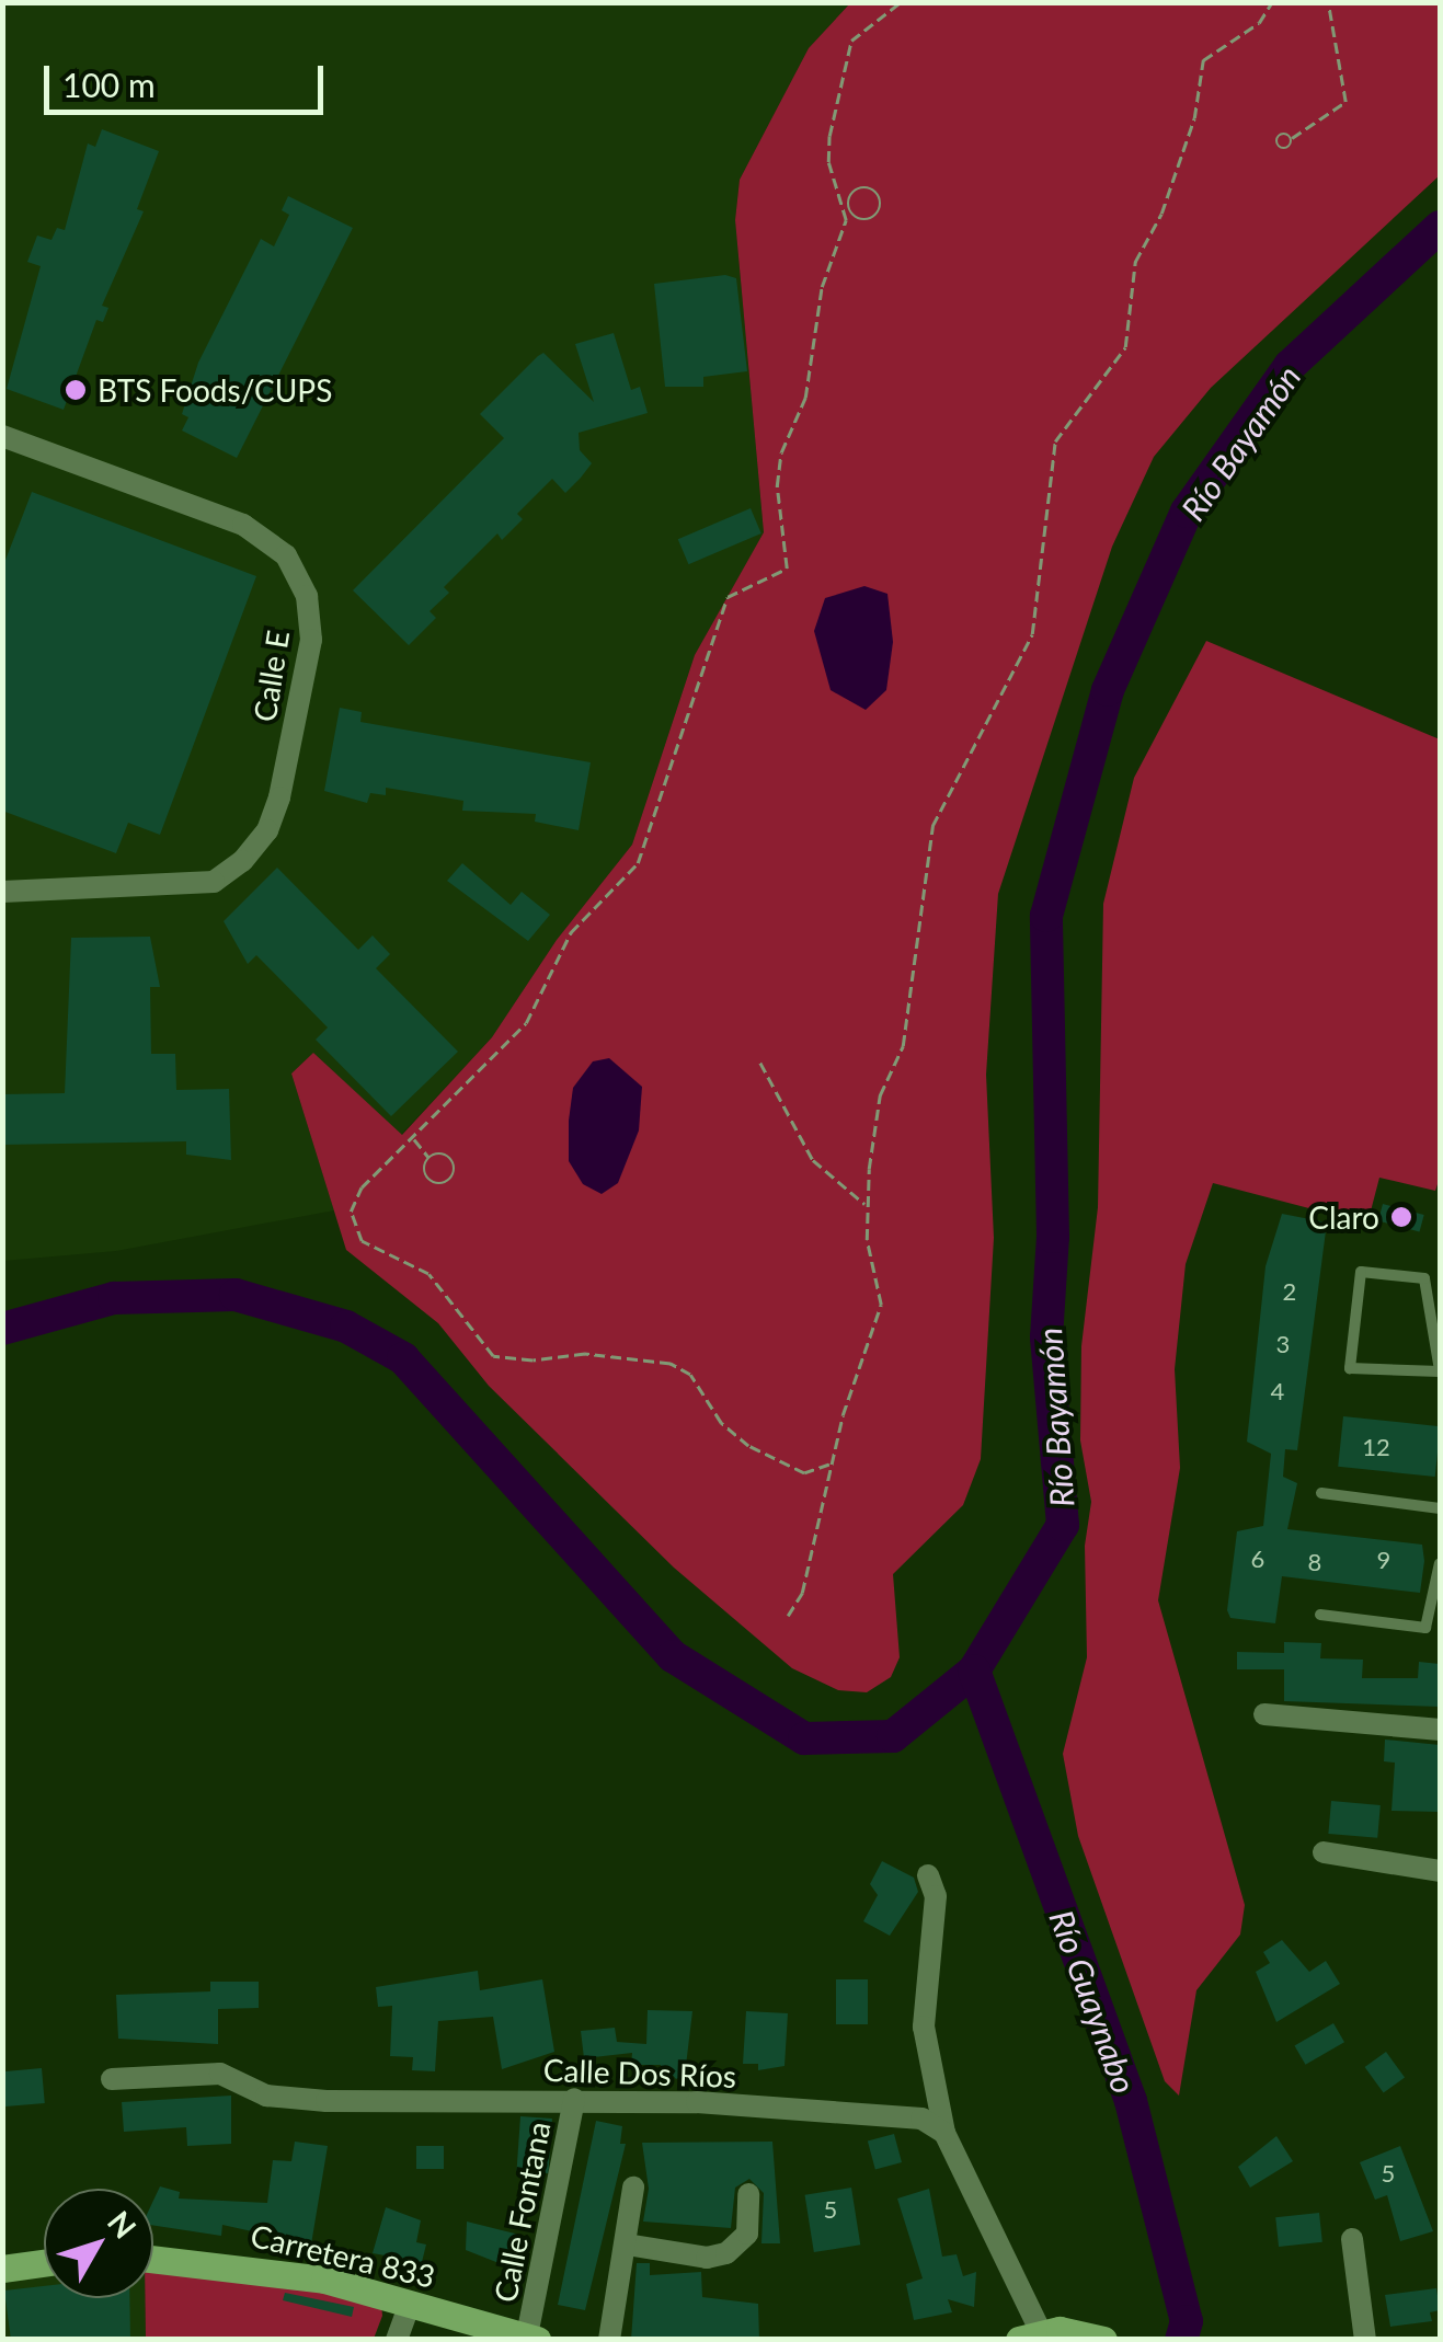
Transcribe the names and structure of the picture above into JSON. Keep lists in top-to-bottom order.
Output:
{
  "streets": {
    "street": [
      "Calle E",
      "Calle Dos Ríos",
      "Calle Fontana",
      "Carretera 833"
    ]
  },
  "crossings": [
    ["Calle Dos Ríos", "Calle Fontana"],
    ["Calle Fontana", "Carretera 833"]
  ],
  "water": ["Río Bayamón", "Río Guaynabo"],
  "places": ["BTS Foods/CUPS", "Claro"],
  "house_numbers": [
    "2",
    "3",
    "4",
    "12",
    "6",
    "9",
    "8",
    "5",
    "5"
  ],
  "scale_bar": "100 m",
  "north": "top right"
}
